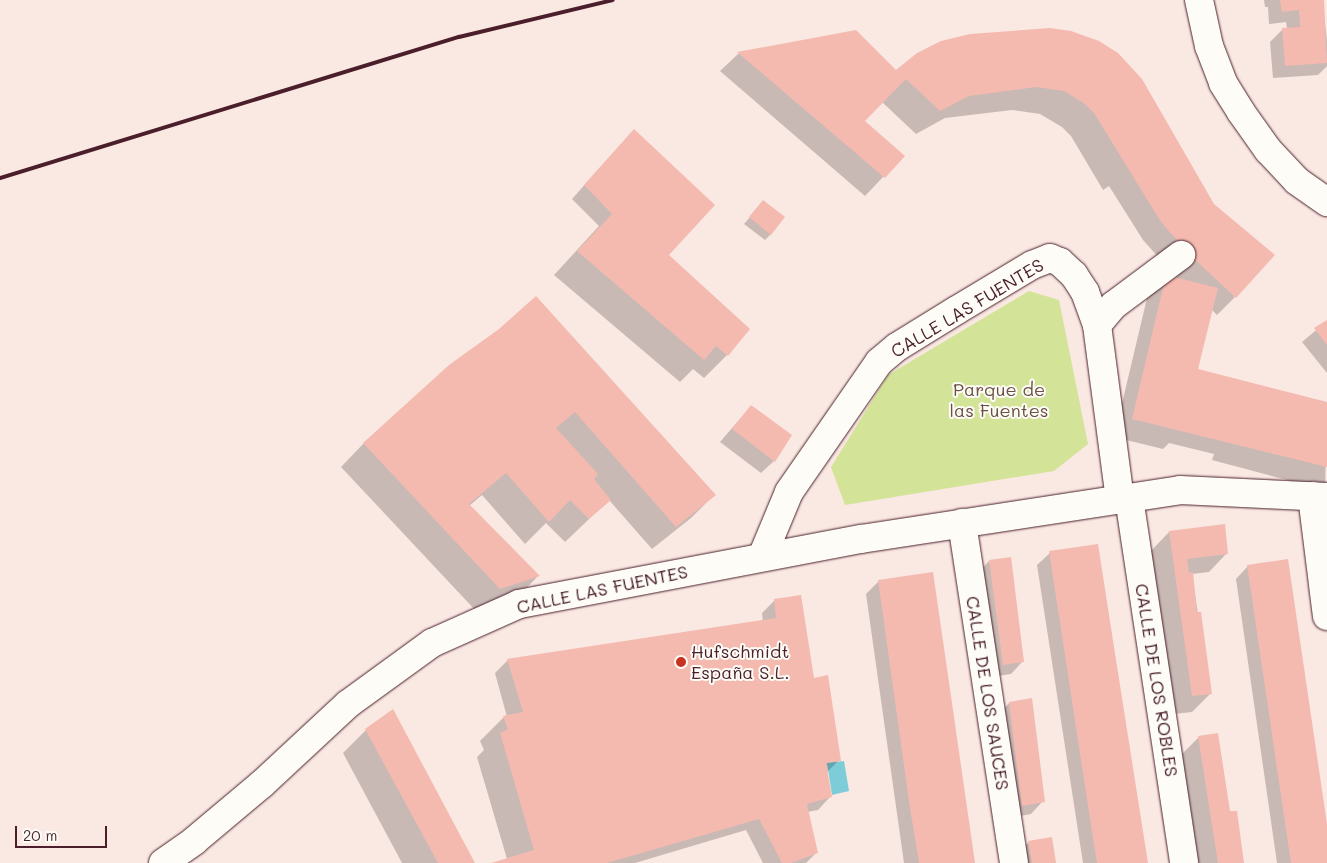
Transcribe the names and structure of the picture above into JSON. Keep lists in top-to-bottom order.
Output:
{
  "streets": {
    "street": ["CALLE LAS FUENTES", "CALLE DE LOS ROBLES", "CALLE DE LOS SAUCES"]
  },
  "crossings": [
    ["CALLE LAS FUENTES", "CALLE DE LOS ROBLES"],
    ["CALLE LAS FUENTES", "CALLE DE LOS SAUCES"]
  ],
  "parks": ["Parque de las Fuentes"],
  "places": ["Hufschmidt España S.L."],
  "scale_bar": "20 m"
}
